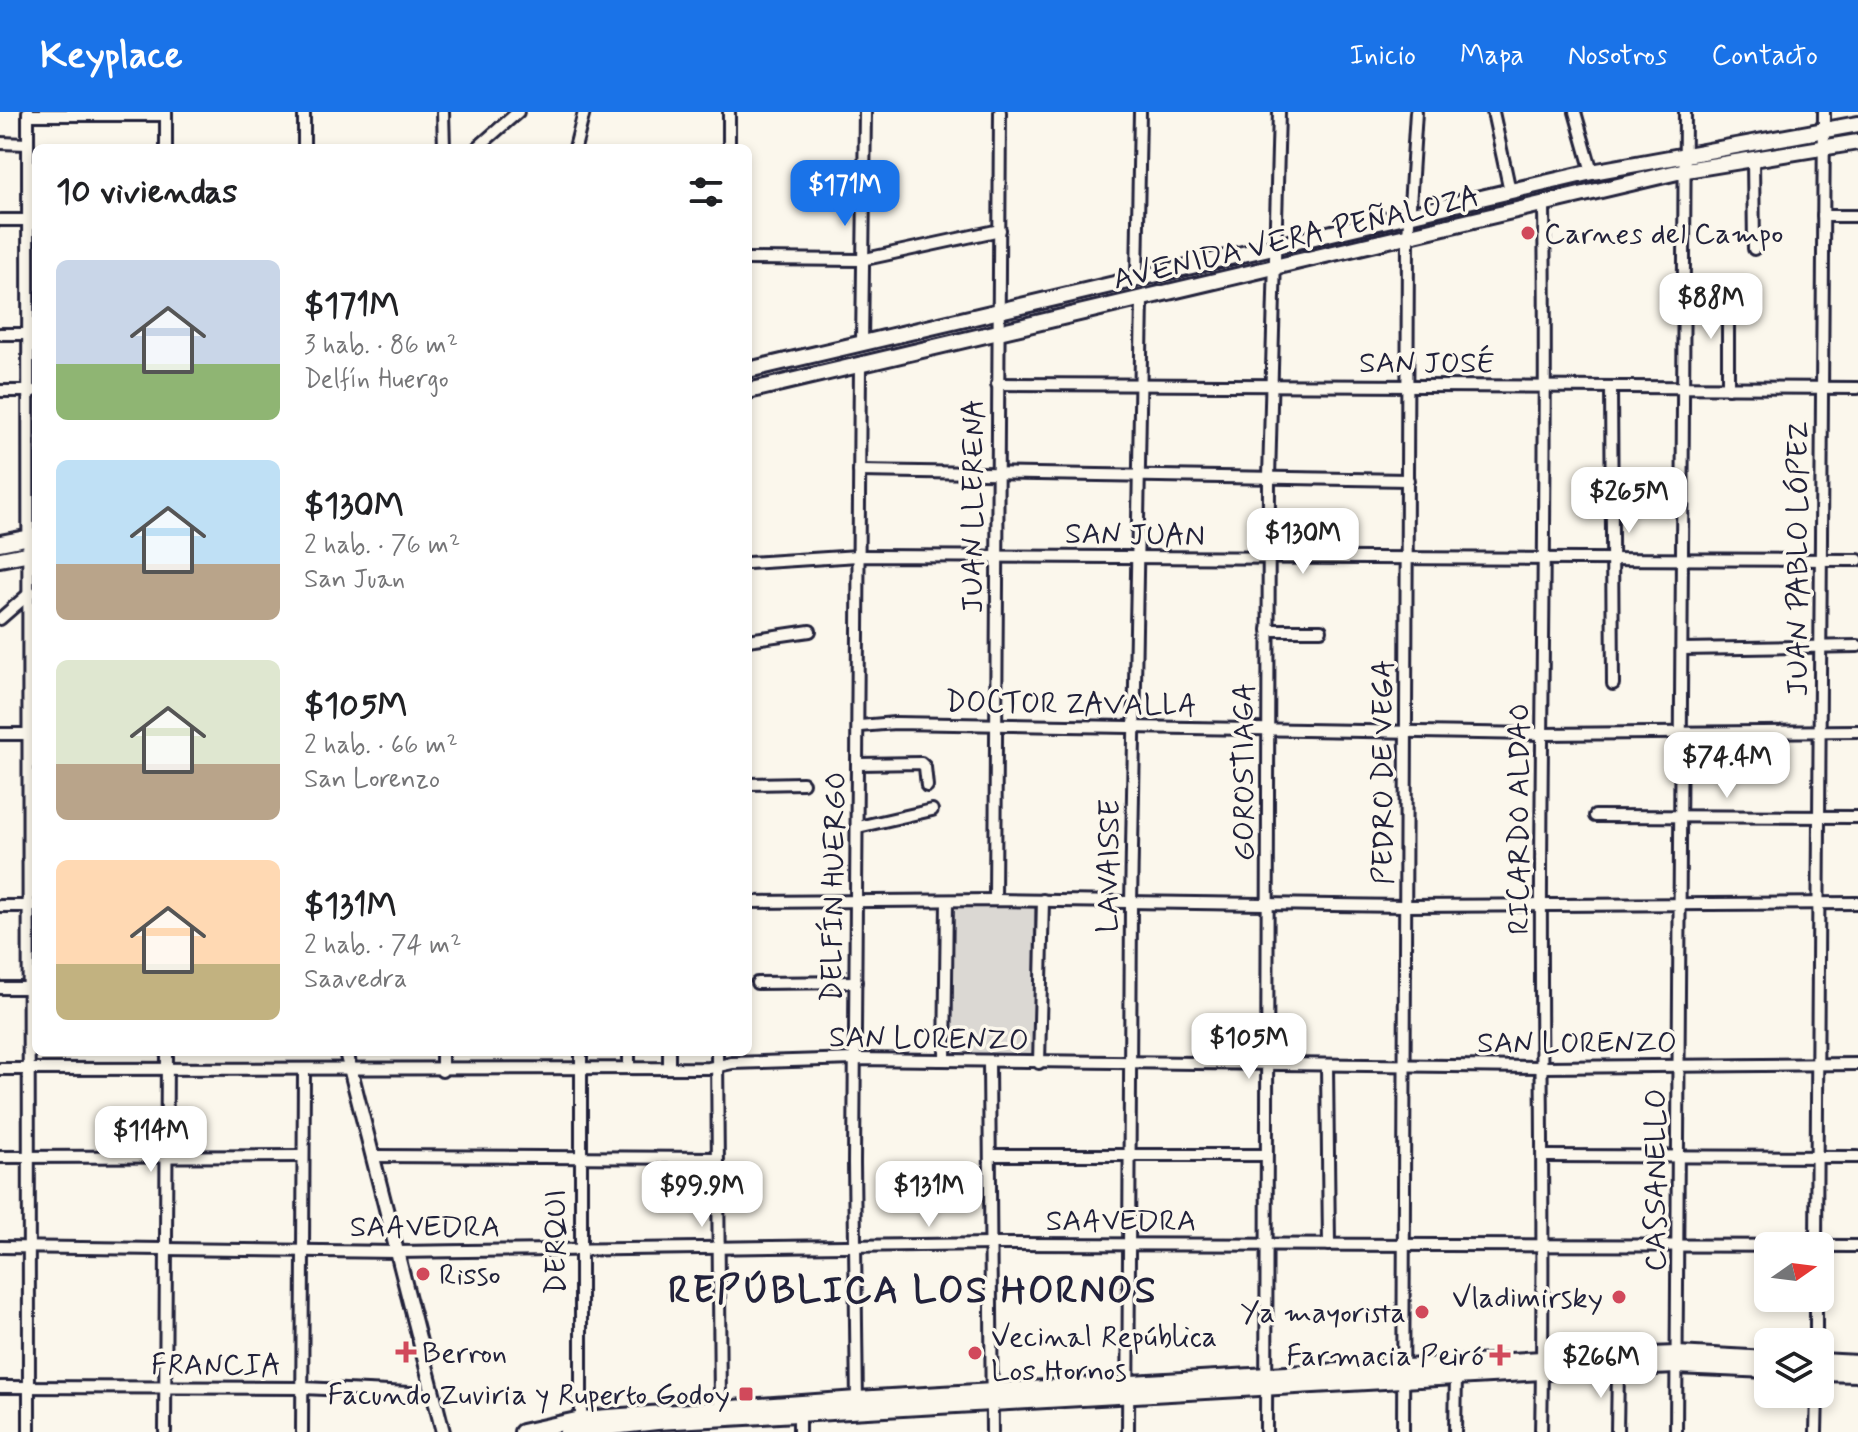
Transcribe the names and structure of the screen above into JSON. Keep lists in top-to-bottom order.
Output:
{
  "streets": {
    "main road": ["AVENIDA VERA PEÑALOZA"],
    "street": [
      "SAN JOSÉ",
      "JUAN LLERENA",
      "SAN JUAN",
      "JUAN PABLO LÓPEZ",
      "DOCTOR ZAVALLA",
      "GOROSTIAGA",
      "PEDRO DE VEGA",
      "RICARDO ALDAO",
      "LAVAISSE",
      "DELFÍN HUERGO",
      "SAN LORENZO",
      "CASSANELLO",
      "SAAVEDRA",
      "DERQUI",
      "FRANCIA"
    ]
  },
  "crossings": [
    ["AVENIDA VERA PEÑALOZA", "JUAN LLERENA"],
    ["AVENIDA VERA PEÑALOZA", "JUAN PABLO LÓPEZ"],
    ["AVENIDA VERA PEÑALOZA", "GOROSTIAGA"],
    ["AVENIDA VERA PEÑALOZA", "PEDRO DE VEGA"],
    ["AVENIDA VERA PEÑALOZA", "RICARDO ALDAO"],
    ["AVENIDA VERA PEÑALOZA", "LAVAISSE"],
    ["AVENIDA VERA PEÑALOZA", "DELFÍN HUERGO"],
    ["AVENIDA VERA PEÑALOZA", "CASSANELLO"],
    ["SAN JOSÉ", "JUAN LLERENA"],
    ["SAN JOSÉ", "JUAN PABLO LÓPEZ"],
    ["SAN JOSÉ", "GOROSTIAGA"],
    ["SAN JOSÉ", "PEDRO DE VEGA"],
    ["SAN JOSÉ", "RICARDO ALDAO"],
    ["SAN JOSÉ", "LAVAISSE"],
    ["SAN JOSÉ", "CASSANELLO"],
    ["JUAN LLERENA", "SAN JUAN"],
    ["JUAN LLERENA", "DOCTOR ZAVALLA"],
    ["SAN JUAN", "JUAN PABLO LÓPEZ"],
    ["SAN JUAN", "GOROSTIAGA"],
    ["SAN JUAN", "PEDRO DE VEGA"],
    ["SAN JUAN", "RICARDO ALDAO"],
    ["SAN JUAN", "LAVAISSE"],
    ["SAN JUAN", "DELFÍN HUERGO"],
    ["SAN JUAN", "CASSANELLO"],
    ["JUAN PABLO LÓPEZ", "DOCTOR ZAVALLA"],
    ["JUAN PABLO LÓPEZ", "SAN LORENZO"],
    ["DOCTOR ZAVALLA", "GOROSTIAGA"],
    ["DOCTOR ZAVALLA", "PEDRO DE VEGA"],
    ["DOCTOR ZAVALLA", "RICARDO ALDAO"],
    ["DOCTOR ZAVALLA", "LAVAISSE"],
    ["DOCTOR ZAVALLA", "DELFÍN HUERGO"],
    ["DOCTOR ZAVALLA", "CASSANELLO"],
    ["GOROSTIAGA", "SAN LORENZO"],
    ["GOROSTIAGA", "SAAVEDRA"],
    ["PEDRO DE VEGA", "SAN LORENZO"],
    ["PEDRO DE VEGA", "SAAVEDRA"],
    ["RICARDO ALDAO", "SAN LORENZO"],
    ["RICARDO ALDAO", "SAAVEDRA"],
    ["LAVAISSE", "SAN LORENZO"],
    ["LAVAISSE", "SAAVEDRA"],
    ["DELFÍN HUERGO", "SAN LORENZO"],
    ["DELFÍN HUERGO", "SAAVEDRA"],
    ["SAN LORENZO", "CASSANELLO"],
    ["SAN LORENZO", "DERQUI"],
    ["CASSANELLO", "SAAVEDRA"],
    ["SAAVEDRA", "DERQUI"]
  ],
  "districts": ["REPÚBLICA LOS HORNOS"],
  "places": {
    "other": [
      "Carnes del Campo",
      "Risso",
      "Vladimirsky",
      "Ya mayorista",
      "Vecinal República Los Hornos"
    ],
    "health": ["Berron", "Farmacia Peiró"],
    "transit": ["Facundo Zuviria y Ruperto Godoy"]
  },
  "north": "right",
  "page": {
    "header": "Keyplace",
    "nav": [
      "Inicio",
      "Mapa",
      "Nosotros",
      "Contacto"
    ],
    "heading": "10 viviendas",
    "price": [
      "$171M",
      "$88M",
      "$265M",
      "$130M",
      "$74.4M",
      "$105M",
      "$114M",
      "$99.9M",
      "$131M",
      "$266M"
    ],
    "list": [
      {
        "name": "$171M",
        "note": "3 hab. · 86 m² · Delfín Huergo"
      },
      {
        "name": "$130M",
        "note": "2 hab. · 76 m² · San Juan"
      },
      {
        "name": "$105M",
        "note": "2 hab. · 66 m² · San Lorenzo"
      },
      {
        "name": "$131M",
        "note": "2 hab. · 74 m² · Saavedra"
      }
    ]
  }
}
